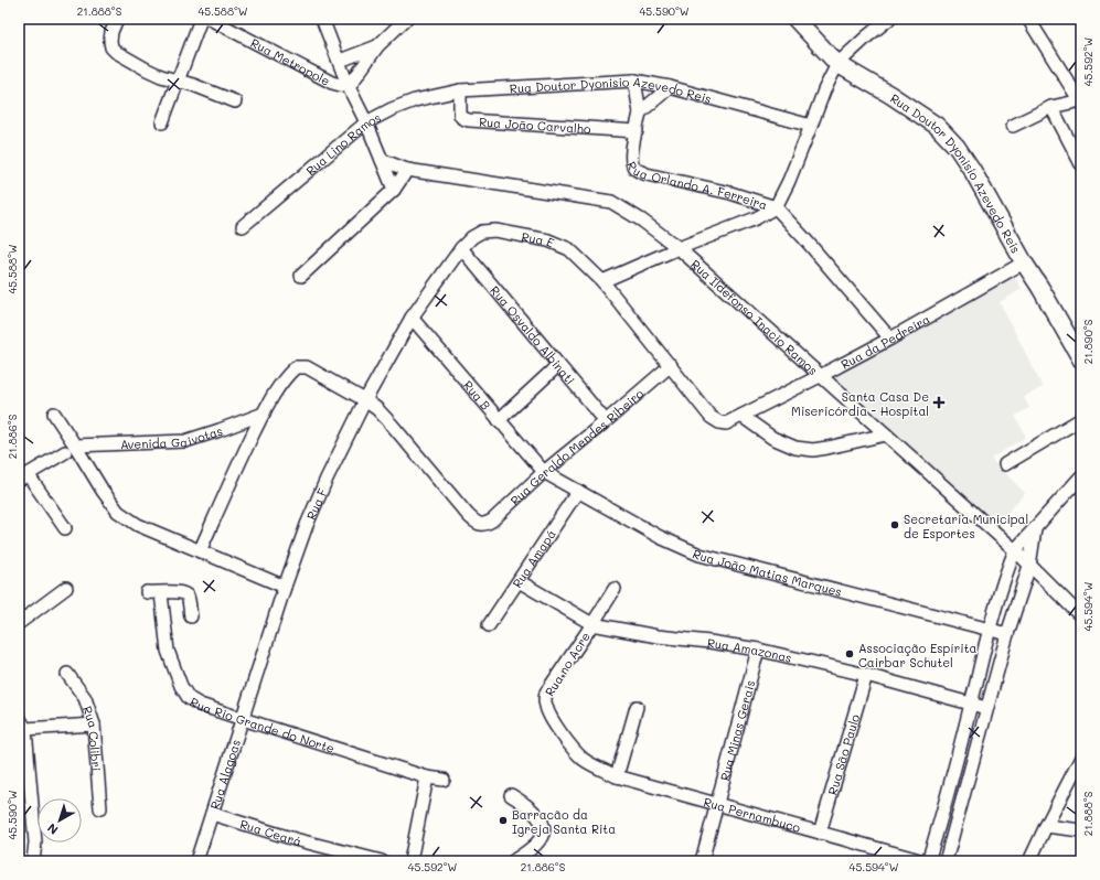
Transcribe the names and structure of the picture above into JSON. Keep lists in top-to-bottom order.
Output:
{
  "streets": {
    "main road": ["Rua Doutor Dyonisio Azevedo Reis"],
    "street": [
      "Rua Metropole",
      "Rua João Carvalho",
      "Rua Lino Ramos",
      "Rua Orlando A. Ferreira",
      "Rua E",
      "Rua Ildefonso Inacio Ramos",
      "Rua Osvaldo Albinati",
      "Rua da Pedreira",
      "Rua B",
      "Avenida Gaivotas",
      "Rua Geraldo Mendes Ribeiro",
      "Rua F",
      "Rua Amapá",
      "Rua João Matias Marques",
      "Rua Amazonas",
      "Rua no Acre",
      "Rua Rio Grande do Norte",
      "Rua Minas Gerais",
      "Rua Colibri",
      "Rua São Paulo",
      "Rua Alagoas",
      "Rua Pernambuco",
      "Rua Ceará"
    ]
  },
  "crossings": [
    ["Rua Doutor Dyonisio Azevedo Reis", "Rua João Carvalho"],
    ["Rua Doutor Dyonisio Azevedo Reis", "Rua Lino Ramos"],
    ["Rua Doutor Dyonisio Azevedo Reis", "Rua Orlando A. Ferreira"],
    ["Rua Doutor Dyonisio Azevedo Reis", "Rua da Pedreira"],
    ["Rua João Carvalho", "Rua Lino Ramos"],
    ["Rua João Carvalho", "Rua Orlando A. Ferreira"],
    ["Rua Orlando A. Ferreira", "Rua da Pedreira"],
    ["Rua E", "Rua Osvaldo Albinati"],
    ["Rua E", "Rua da Pedreira"],
    ["Rua E", "Rua B"],
    ["Rua E", "Rua Geraldo Mendes Ribeiro"],
    ["Rua E", "Rua F"],
    ["Rua Ildefonso Inacio Ramos", "Rua da Pedreira"],
    ["Rua Osvaldo Albinati", "Rua Geraldo Mendes Ribeiro"],
    ["Rua B", "Rua Geraldo Mendes Ribeiro"],
    ["Rua B", "Rua João Matias Marques"],
    ["Rua Geraldo Mendes Ribeiro", "Rua F"],
    ["Rua Geraldo Mendes Ribeiro", "Rua João Matias Marques"],
    ["Rua F", "Rua Alagoas"],
    ["Rua Amapá", "Rua João Matias Marques"],
    ["Rua Amapá", "Rua Amazonas"],
    ["Rua Amazonas", "Rua no Acre"],
    ["Rua Amazonas", "Rua Minas Gerais"],
    ["Rua Amazonas", "Rua São Paulo"],
    ["Rua no Acre", "Rua Pernambuco"],
    ["Rua Rio Grande do Norte", "Rua Alagoas"],
    ["Rua Minas Gerais", "Rua Pernambuco"],
    ["Rua São Paulo", "Rua Pernambuco"],
    ["Rua Alagoas", "Rua Ceará"]
  ],
  "places": {
    "health": ["Santa Casa De Misericórdia - Hospital"],
    "other": ["Secretaria Municipal de Esportes", "Associação Espírita Cairbar Schutel", "Barracão da Igreja Santa Rita"]
  },
  "north": "bottom left",
  "coordinates": [
    "21.888°S",
    "45.588°W",
    "45.590°W",
    "45.592°W",
    "21.890°S",
    "21.886°S",
    "45.594°W"
  ]
}
